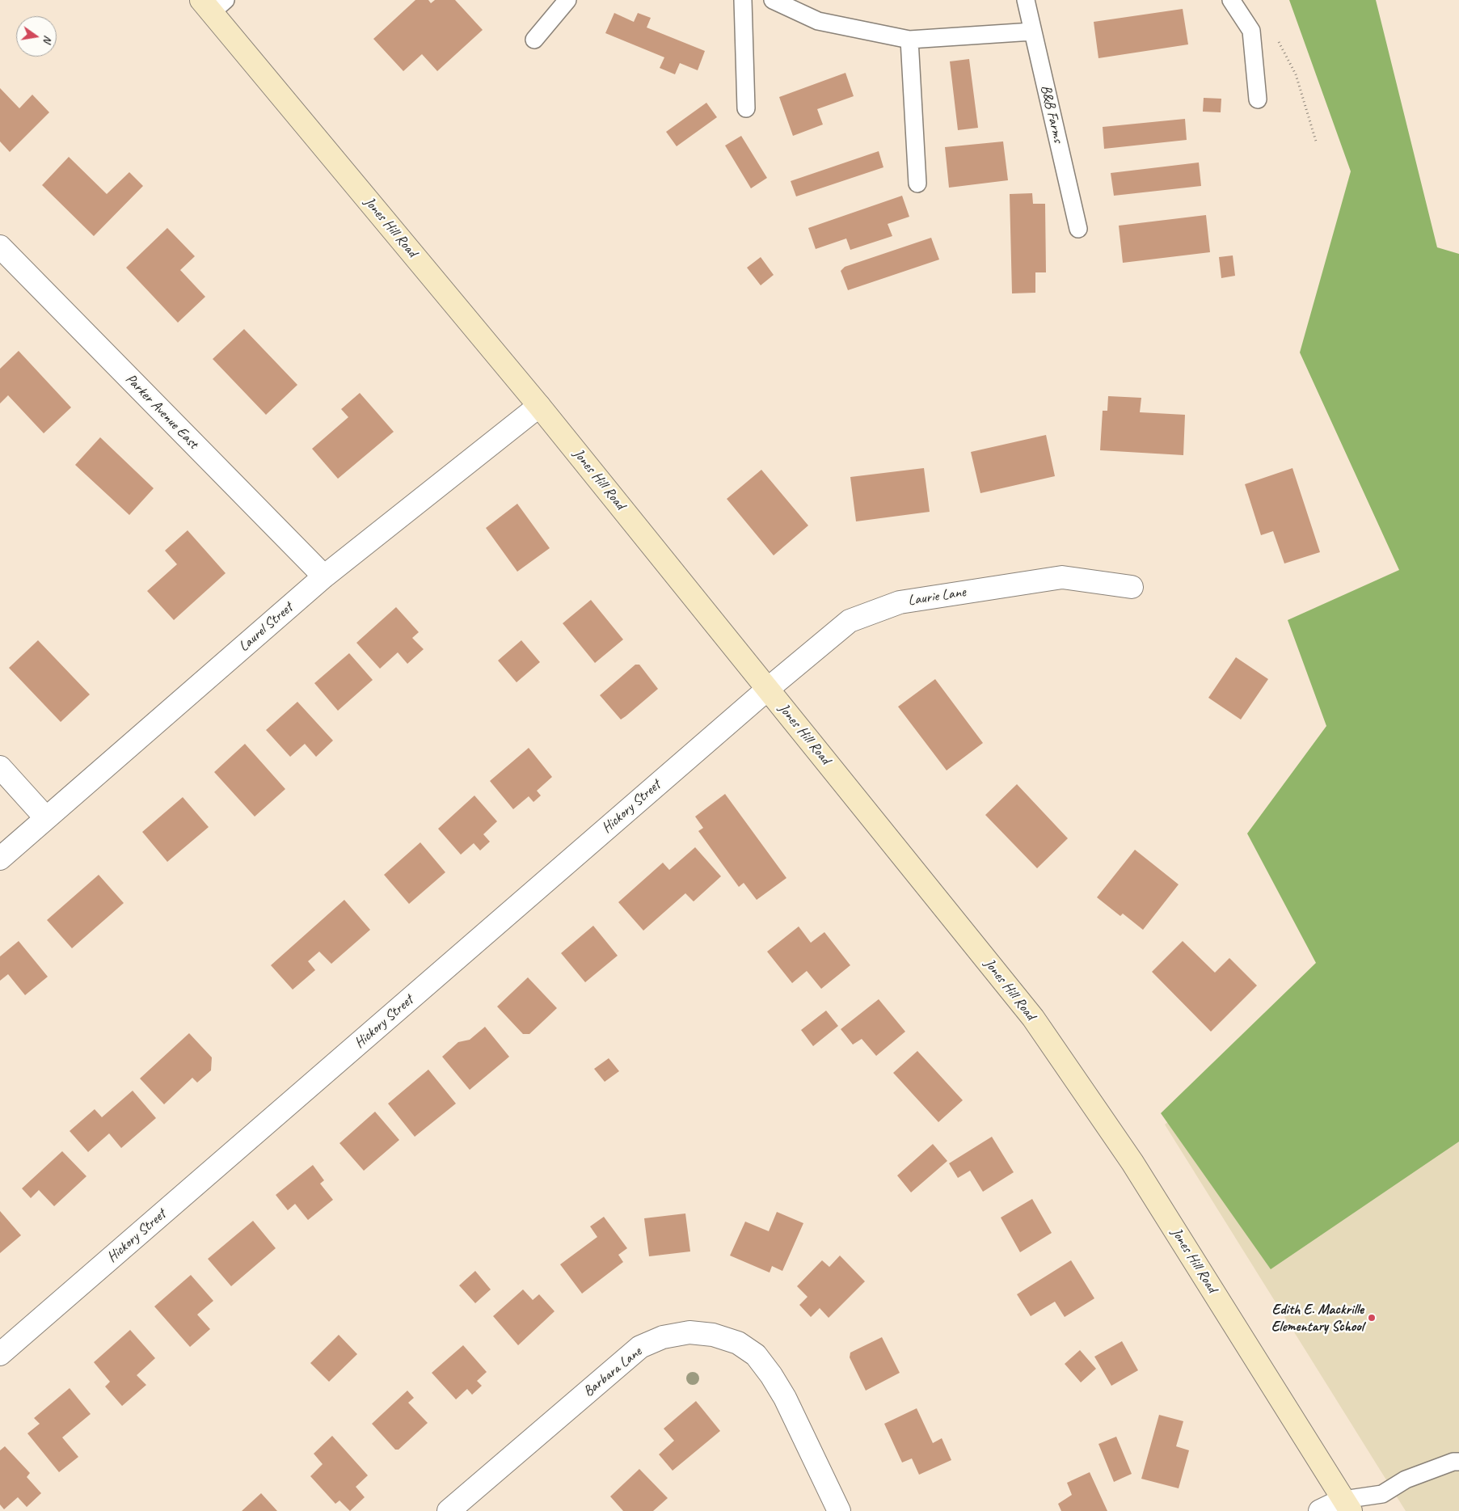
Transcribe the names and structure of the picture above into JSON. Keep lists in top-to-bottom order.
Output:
{
  "streets": {
    "main road": ["Jones Hill Road"],
    "street": [
      "Parker Avenue East",
      "Laurie Lane",
      "Laurel Street",
      "Hickory Street",
      "Barbara Lane"
    ],
    "lane": ["B&B Farms"]
  },
  "crossings": [
    ["Jones Hill Road", "Laurie Lane"],
    ["Jones Hill Road", "Laurel Street"],
    ["Jones Hill Road", "Hickory Street"],
    ["Parker Avenue East", "Laurel Street"],
    ["Laurie Lane", "Hickory Street"]
  ],
  "places": ["Edith E. Mackrille Elementary School"],
  "north": "right"
}
